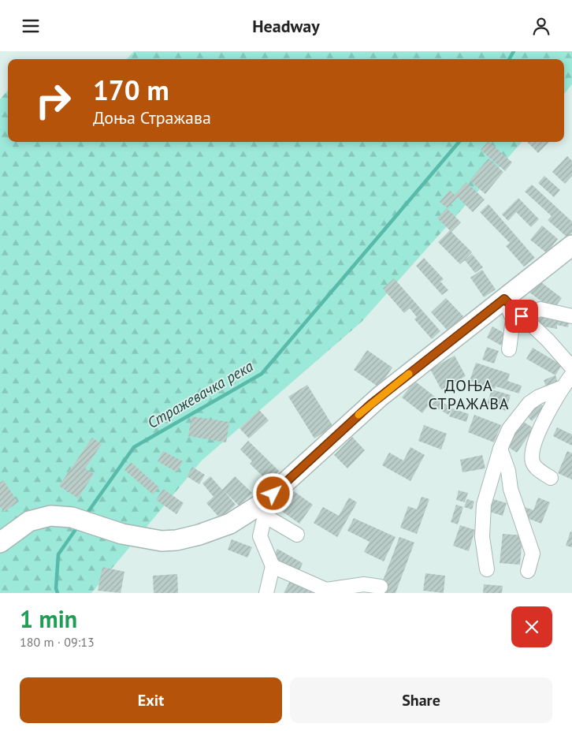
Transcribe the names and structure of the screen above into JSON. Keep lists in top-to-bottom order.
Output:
{
  "districts": ["ДОЊА СТРАЖАВА"],
  "water": ["Стражевачка река"],
  "page": {
    "header": "Headway",
    "turn": ["170 m", "Доња Стражава"],
    "heading": ["1 min", "180 m · 09:13"],
    "buttons": ["Exit", "Share"]
  }
}
